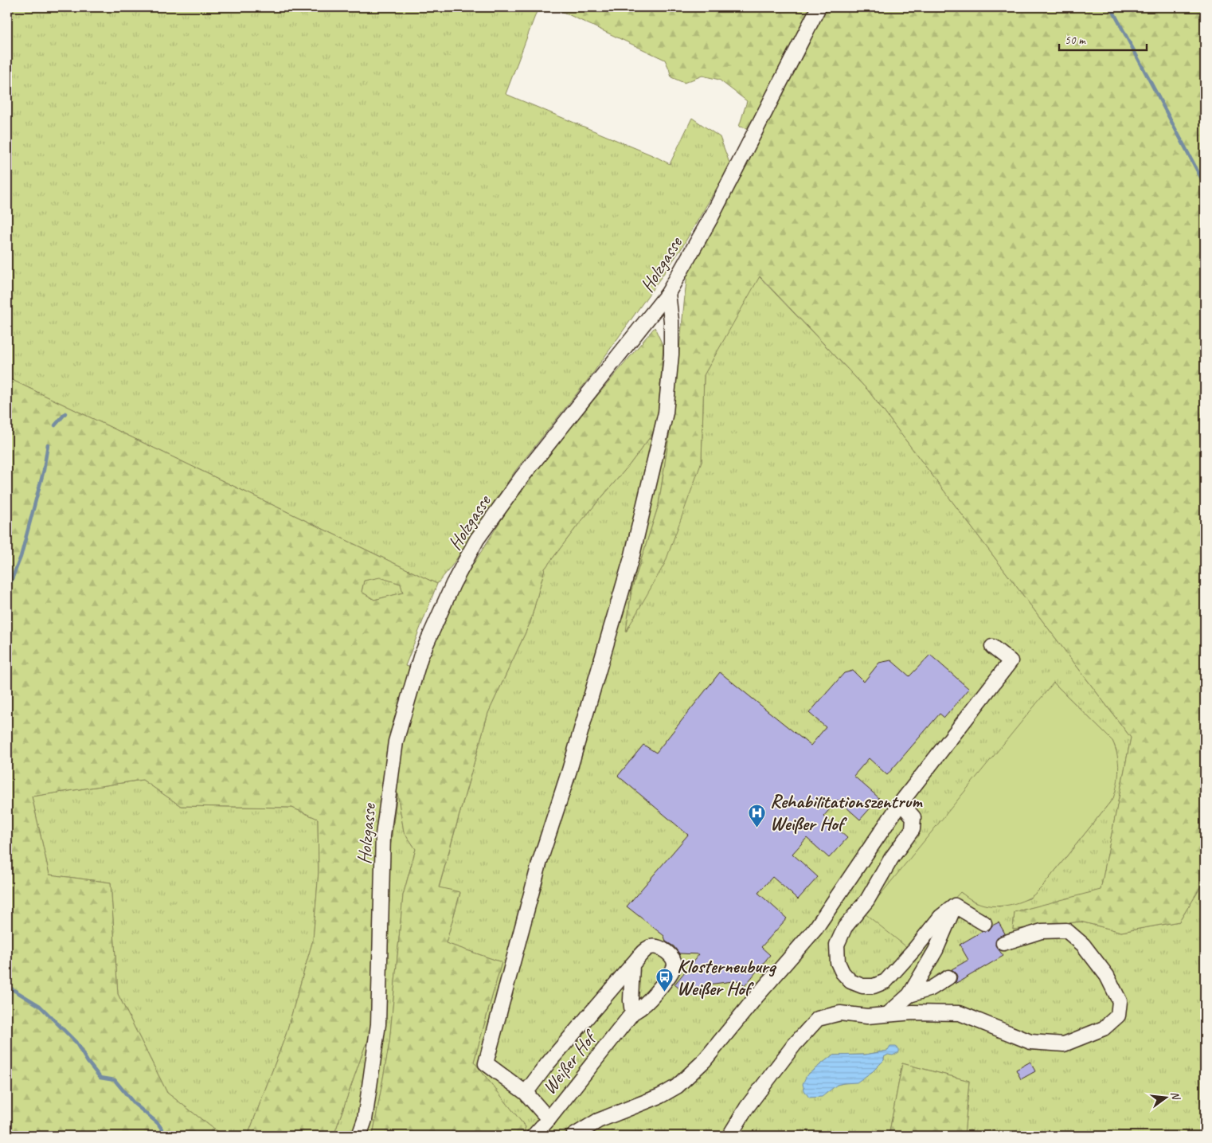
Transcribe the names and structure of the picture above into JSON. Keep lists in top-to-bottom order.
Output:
{
  "streets": {
    "street": ["Holzgasse", "Weißer Hof"]
  },
  "places": {
    "hospital": ["Rehabilitationszentrum Weißer Hof"],
    "bus stop": ["Klosterneuburg Weißer Hof"]
  },
  "scale_bar": "50 m",
  "north": "right"
}
